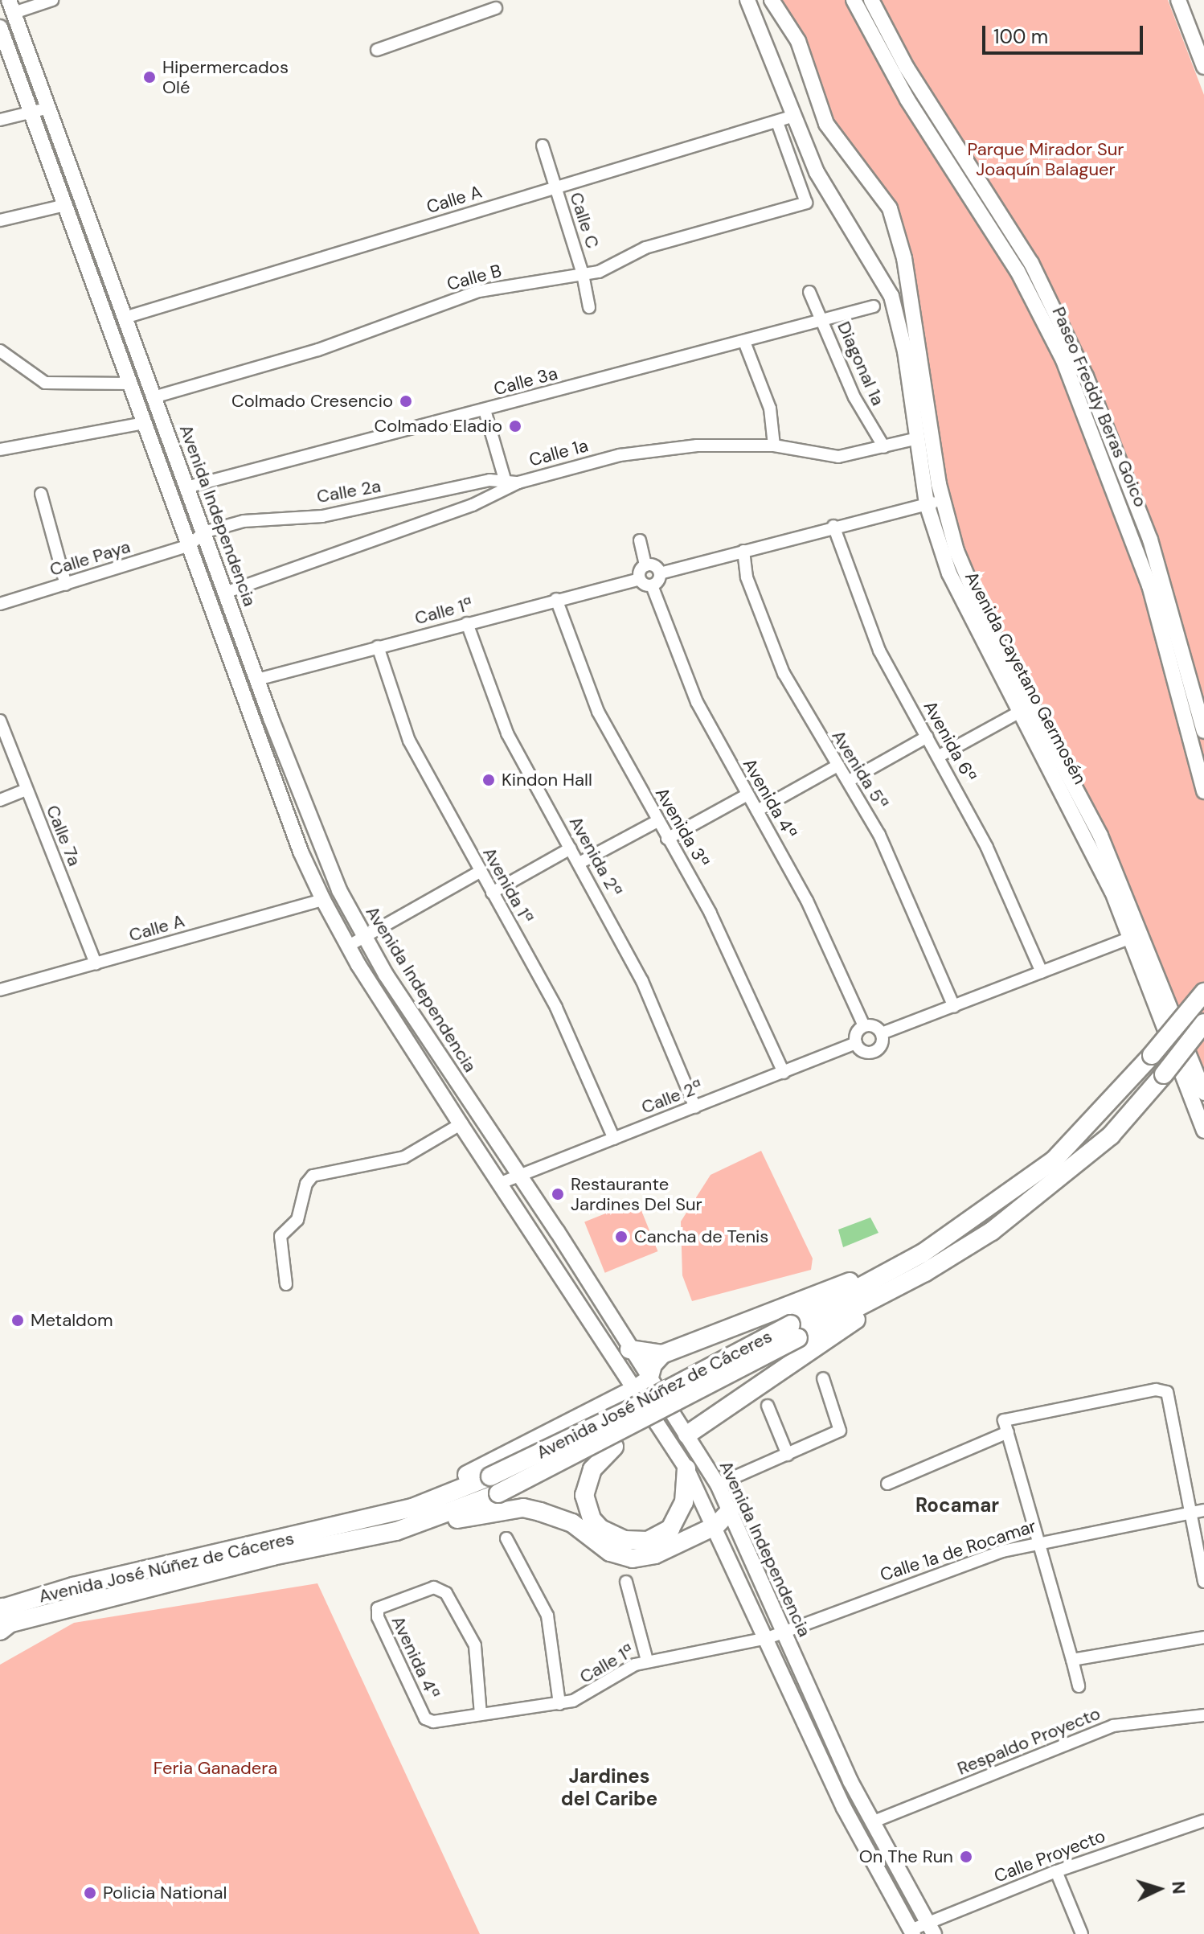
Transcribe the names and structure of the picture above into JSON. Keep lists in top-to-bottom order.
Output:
{
  "streets": {
    "main road": [
      "Paseo Freddy Beras Goico",
      "Avenida Independencia",
      "Avenida Cayetano Germosén",
      "Avenida José Núñez de Cáceres"
    ],
    "street": [
      "Calle A",
      "Calle C",
      "Calle B",
      "Diagonal 1a",
      "Calle 3a",
      "Calle 1a",
      "Calle 2a",
      "Calle Paya",
      "Calle 1ª",
      "Avenida 6ª",
      "Avenida 5ª",
      "Avenida 4ª",
      "Avenida 3ª",
      "Calle 7a",
      "Avenida 2ª",
      "Avenida 1ª",
      "Calle 2ª",
      "Calle 1a de Rocamar",
      "Respaldo Proyecto",
      "Calle Proyecto"
    ]
  },
  "crossings": [
    ["Calle A", "Calle C"],
    ["Calle A", "Calle B"],
    ["Calle A", "Avenida Independencia"],
    ["Calle A", "Avenida Cayetano Germosén"],
    ["Calle A", "Calle 7a"],
    ["Calle C", "Calle B"],
    ["Calle B", "Avenida Independencia"],
    ["Diagonal 1a", "Calle 3a"],
    ["Diagonal 1a", "Calle 1a"],
    ["Calle 3a", "Avenida Independencia"],
    ["Calle 1a", "Calle 2a"],
    ["Calle 1a", "Avenida Independencia"],
    ["Calle 1a", "Avenida Cayetano Germosén"],
    ["Calle 2a", "Avenida Independencia"],
    ["Calle 2a", "Calle Paya"],
    ["Avenida Independencia", "Calle Paya"],
    ["Avenida Independencia", "Calle 1ª"],
    ["Avenida Independencia", "Calle 2ª"],
    ["Avenida Independencia", "Calle 1a de Rocamar"],
    ["Avenida Independencia", "Respaldo Proyecto"],
    ["Avenida Independencia", "Calle Proyecto"],
    ["Calle 1ª", "Avenida 4ª"],
    ["Calle 1ª", "Avenida 3ª"],
    ["Calle 1ª", "Avenida 2ª"],
    ["Calle 1ª", "Avenida 1ª"],
    ["Calle 1ª", "Calle 1a de Rocamar"],
    ["Avenida 4ª", "Calle 2ª"],
    ["Avenida 3ª", "Calle 2ª"],
    ["Avenida 2ª", "Calle 2ª"],
    ["Avenida 1ª", "Calle 2ª"]
  ],
  "districts": ["Rocamar", "Jardines del Caribe"],
  "parks": ["Parque Mirador Sur Joaquín Balaguer", "Feria Ganadera"],
  "places": [
    "Hipermercados Olé",
    "Colmado Cresencio",
    "Colmado Eladio",
    "Kindon Hall",
    "Restaurante Jardines Del Sur",
    "Cancha de Tenis",
    "Metaldom",
    "On The Run",
    "Policia National"
  ],
  "scale_bar": "100 m",
  "north": "right"
}
